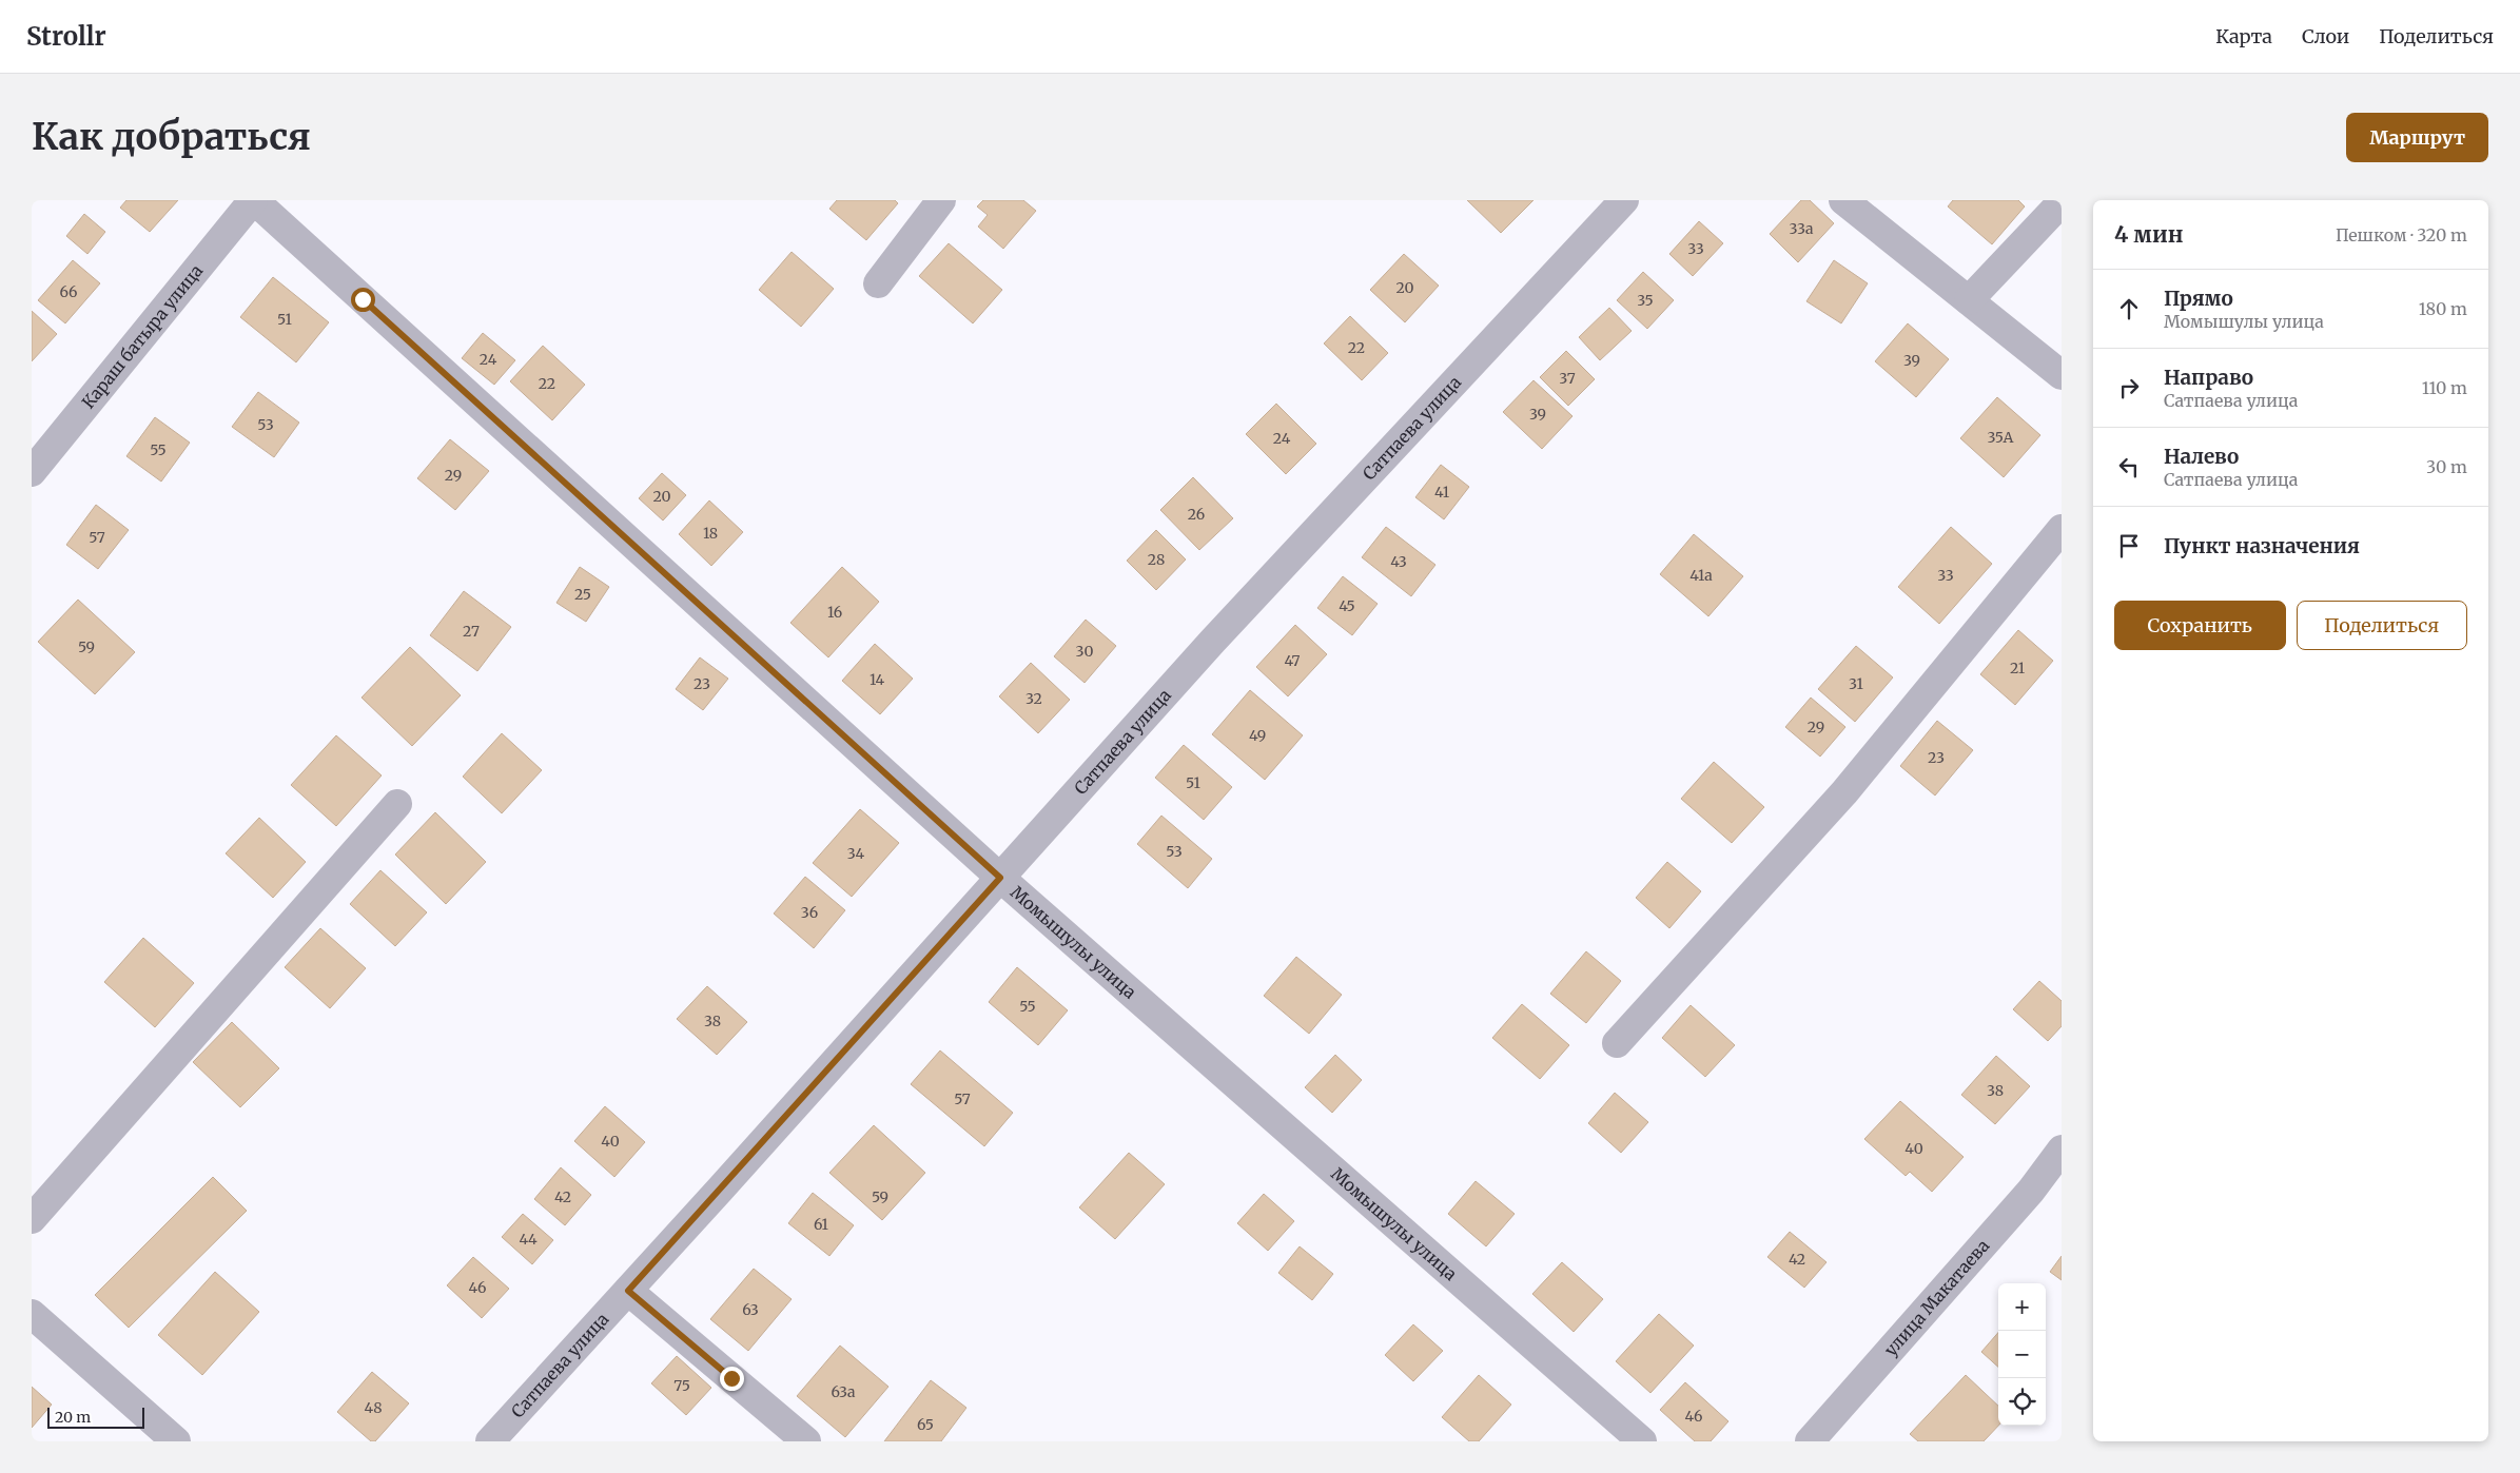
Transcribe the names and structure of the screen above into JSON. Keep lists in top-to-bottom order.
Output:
{
  "streets": {
    "street": [
      "Караш батыра улица",
      "Сатпаева улица",
      "Момышулы улица",
      "улица Макатаева"
    ]
  },
  "crossings": [
    ["Караш батыра улица", "Момышулы улица"],
    ["Сатпаева улица", "Момышулы улица"]
  ],
  "house_numbers": [
    "33а",
    "33",
    "20",
    "66",
    "35",
    "51",
    "22",
    "24",
    "39",
    "37",
    "22",
    "39",
    "53",
    "35А",
    "24",
    "55",
    "29",
    "41",
    "20",
    "26",
    "18",
    "57",
    "28",
    "43",
    "41а",
    "33",
    "25",
    "45",
    "16",
    "27",
    "59",
    "30",
    "47",
    "21",
    "14",
    "23",
    "31",
    "32",
    "29",
    "49",
    "23",
    "51",
    "53",
    "34",
    "36",
    "55",
    "38",
    "38",
    "57",
    "40",
    "40",
    "42",
    "59",
    "61",
    "44",
    "42",
    "46",
    "63",
    "75",
    "63а",
    "48",
    "46",
    "65"
  ],
  "scale_bar": "20 m",
  "page": {
    "header": "Strollr",
    "nav": ["Карта", "Слои", "Поделиться"],
    "buttons": [
      "Маршрут",
      ["Сохранить", "Поделиться"]
    ],
    "title": "Как добраться",
    "heading": ["4 мин", "Пешком · 320 m"],
    "list": [
      ["Прямо", "Момышулы улица", "180 m"],
      ["Направо", "Сатпаева улица", "110 m"],
      ["Налево", "Сатпаева улица", "30 m"],
      "Пункт назначения"
    ],
    "map_buttons": ["+", "−"],
    "scale": "20 m"
  }
}
